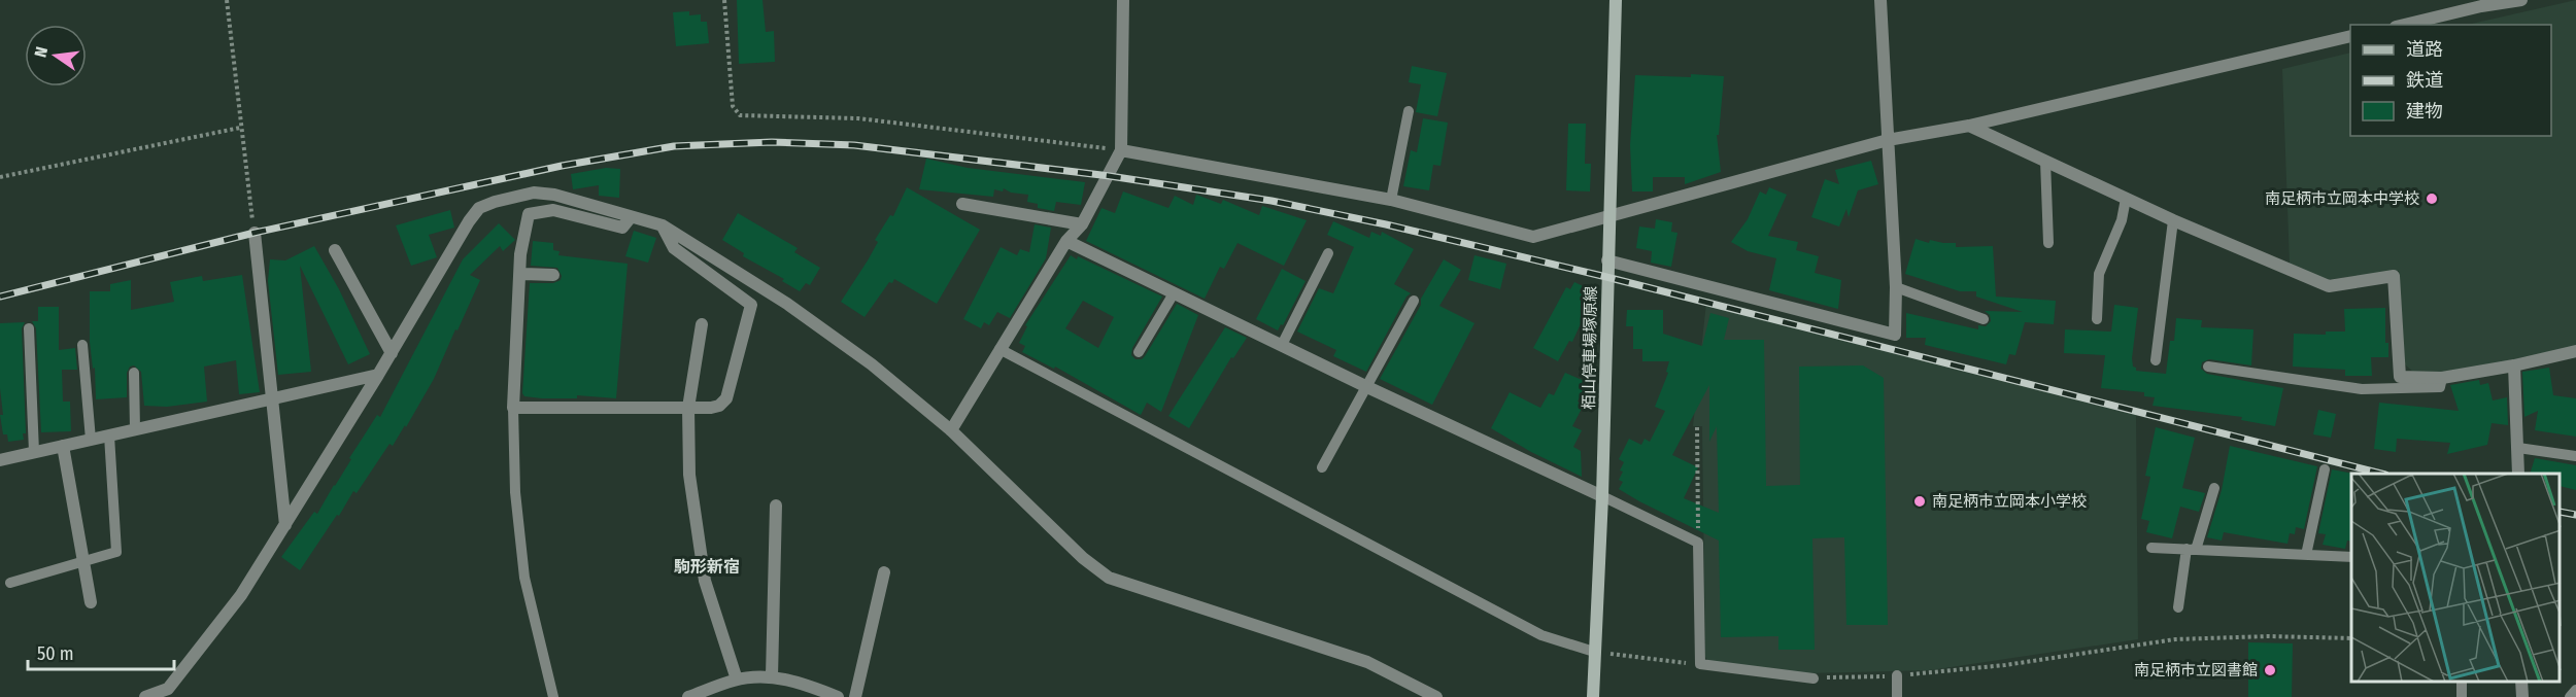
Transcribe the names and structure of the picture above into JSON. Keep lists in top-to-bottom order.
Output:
{
  "streets": {
    "main road": ["栢山停車場塚原線"]
  },
  "districts": ["駒形新宿"],
  "places": ["南足柄市立岡本中学校", "南足柄市立岡本小学校", "南足柄市立図書館"],
  "legend": ["道路", "鉄道", "建物"],
  "scale_bar": "50 m",
  "north": "left"
}
